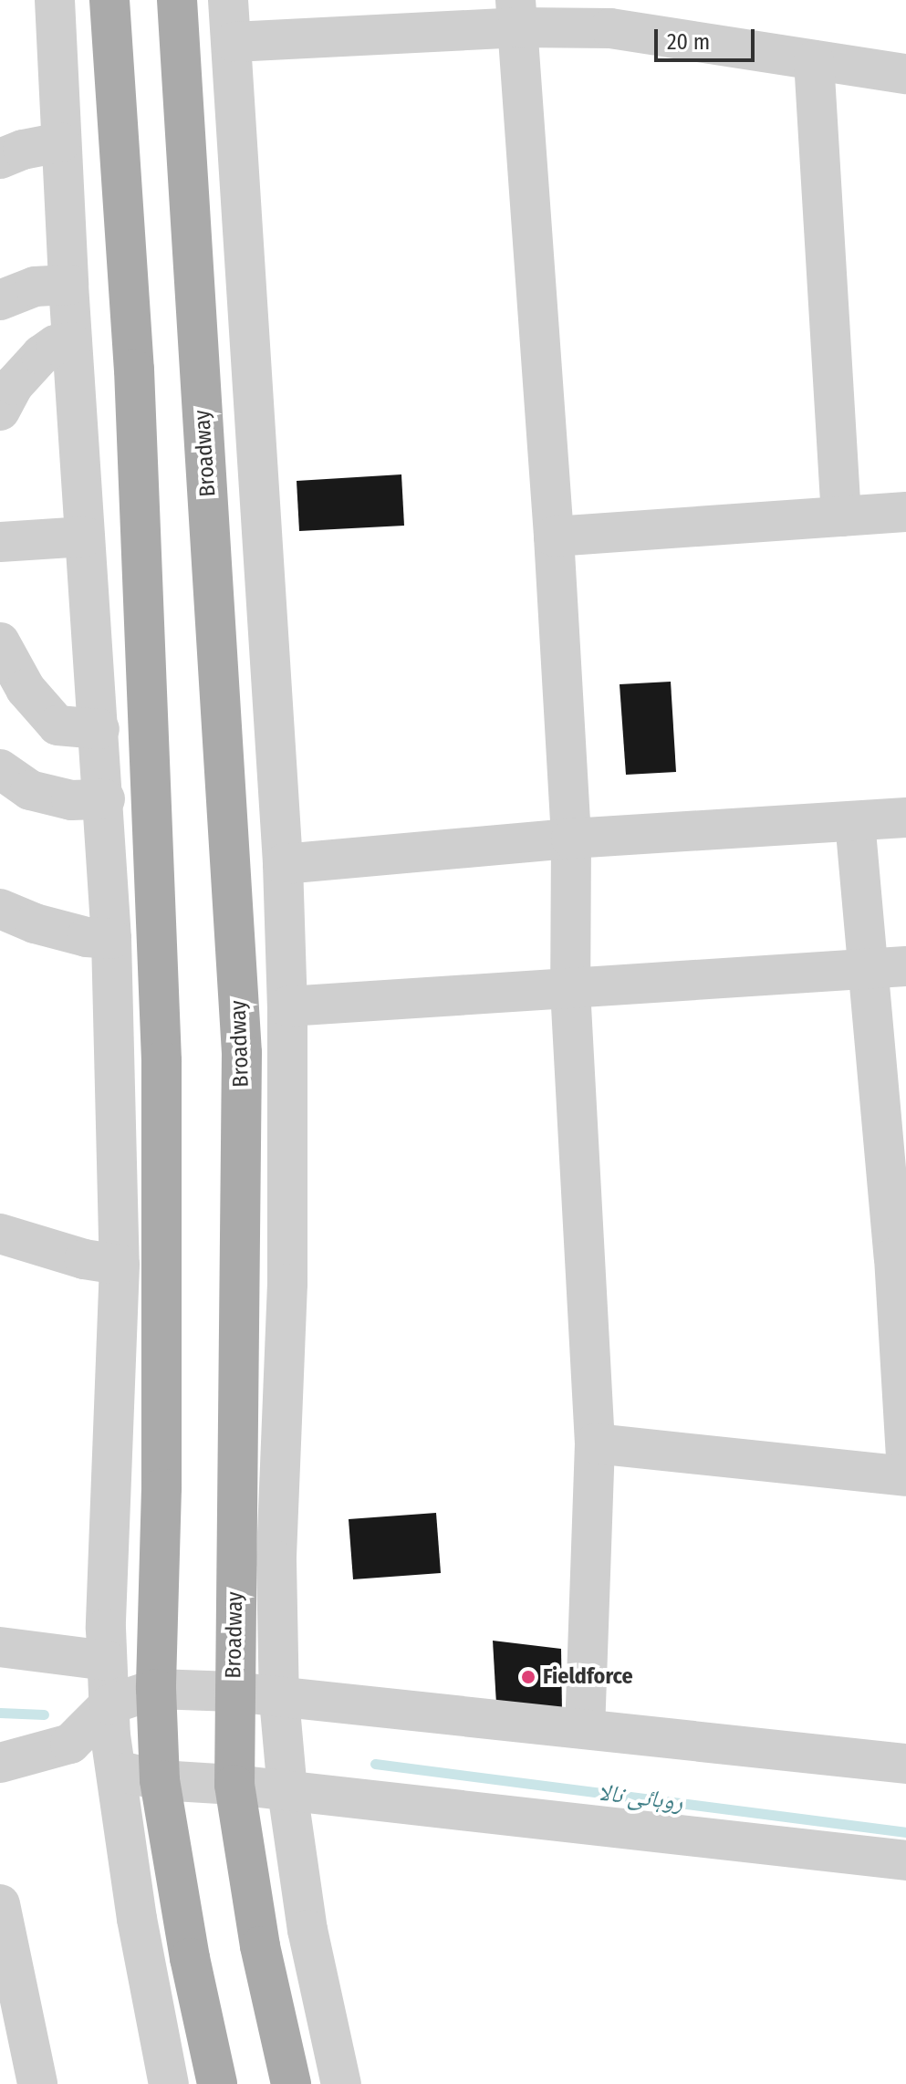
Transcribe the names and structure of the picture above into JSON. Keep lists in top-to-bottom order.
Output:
{
  "streets": {
    "main road": ["Broadway"]
  },
  "water": ["روہائی نالا"],
  "places": ["Fieldforce"],
  "scale_bar": "20 m"
}
